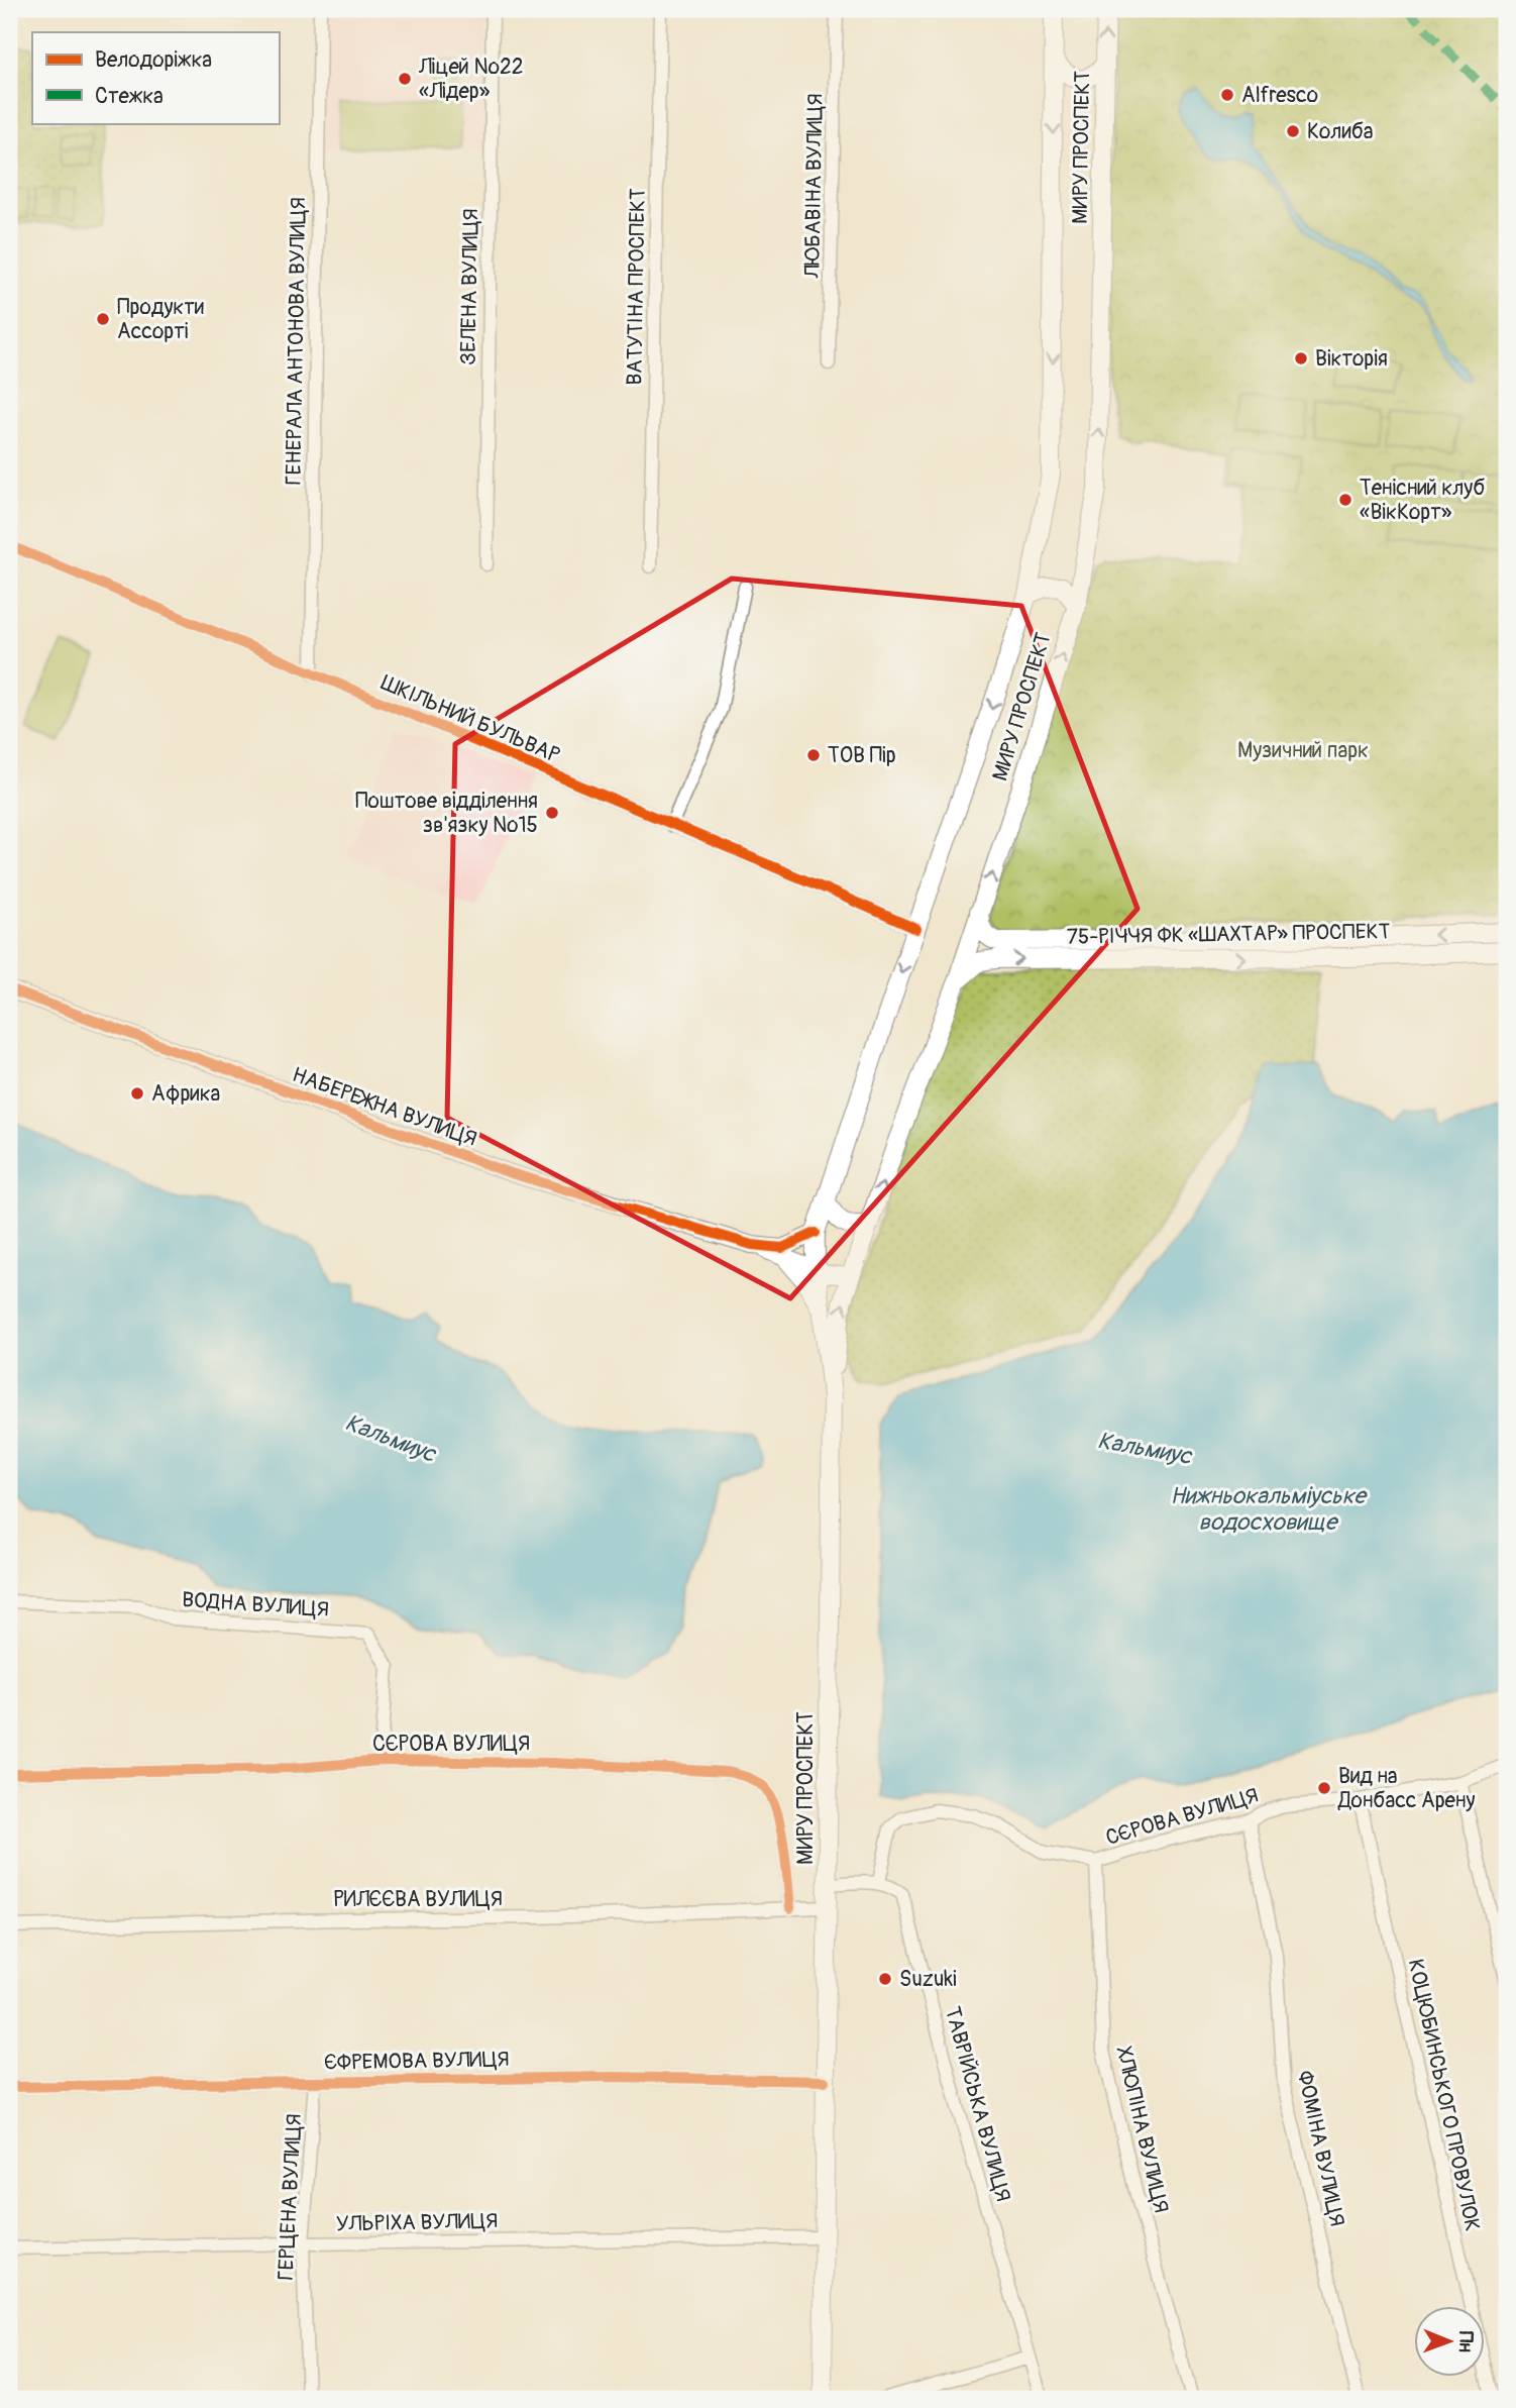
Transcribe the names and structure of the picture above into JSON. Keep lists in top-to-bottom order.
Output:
{
  "streets": {
    "main road": ["МИРУ ПРОСПЕКТ", "75-РІЧЧЯ ФК «ШАХТАР» ПРОСПЕКТ"],
    "street": [
      "ЛЮБАВІНА ВУЛИЦЯ",
      "ЗЕЛЕНА ВУЛИЦЯ",
      "ВАТУТІНА ПРОСПЕКТ",
      "ГЕНЕРАЛА АНТОНОВА ВУЛИЦЯ",
      "ШКІЛЬНИЙ БУЛЬВАР",
      "НАБЕРЕЖНА ВУЛИЦЯ",
      "ВОДНА ВУЛИЦЯ",
      "СЄРОВА ВУЛИЦЯ",
      "РИЛЄЄВА ВУЛИЦЯ",
      "ЄФРЕМОВА ВУЛИЦЯ",
      "КОЦЮБИНСЬКОГО ПРОВУЛОК",
      "ТАВРІЙСЬКА ВУЛИЦЯ",
      "ХЛЮПІНА ВУЛИЦЯ",
      "ФОМІНА ВУЛИЦЯ",
      "ГЕРЦЕНА ВУЛИЦЯ",
      "УЛЬРІХА ВУЛИЦЯ"
    ]
  },
  "crossings": [
    ["МИРУ ПРОСПЕКТ", "ШКІЛЬНИЙ БУЛЬВАР"],
    ["МИРУ ПРОСПЕКТ", "75-РІЧЧЯ ФК «ШАХТАР» ПРОСПЕКТ"],
    ["МИРУ ПРОСПЕКТ", "РИЛЄЄВА ВУЛИЦЯ"],
    ["МИРУ ПРОСПЕКТ", "ЄФРЕМОВА ВУЛИЦЯ"],
    ["МИРУ ПРОСПЕКТ", "УЛЬРІХА ВУЛИЦЯ"],
    ["ГЕНЕРАЛА АНТОНОВА ВУЛИЦЯ", "ШКІЛЬНИЙ БУЛЬВАР"],
    ["ВОДНА ВУЛИЦЯ", "СЄРОВА ВУЛИЦЯ"],
    ["СЄРОВА ВУЛИЦЯ", "РИЛЄЄВА ВУЛИЦЯ"],
    ["СЄРОВА ВУЛИЦЯ", "КОЦЮБИНСЬКОГО ПРОВУЛОК"],
    ["СЄРОВА ВУЛИЦЯ", "ТАВРІЙСЬКА ВУЛИЦЯ"],
    ["СЄРОВА ВУЛИЦЯ", "ХЛЮПІНА ВУЛИЦЯ"],
    ["СЄРОВА ВУЛИЦЯ", "ФОМІНА ВУЛИЦЯ"],
    ["ЄФРЕМОВА ВУЛИЦЯ", "ГЕРЦЕНА ВУЛИЦЯ"],
    ["ГЕРЦЕНА ВУЛИЦЯ", "УЛЬРІХА ВУЛИЦЯ"]
  ],
  "water": ["Кальмиус", "Нижньокальміуське водосховище"],
  "parks": ["Музичний парк"],
  "places": [
    "Ліцей №22 «Лідер»",
    "Alfresco",
    "Колиба",
    "Продукти Ассорті",
    "Вікторія",
    "Тенісний клуб «ВікКорт»",
    "ТОВ Пір",
    "Поштове відділення зв'язку №15",
    "Африка",
    "Вид на Донбасс Арену",
    "Suzuki"
  ],
  "legend": ["Велодоріжка", "Стежка"],
  "north": "right"
}
